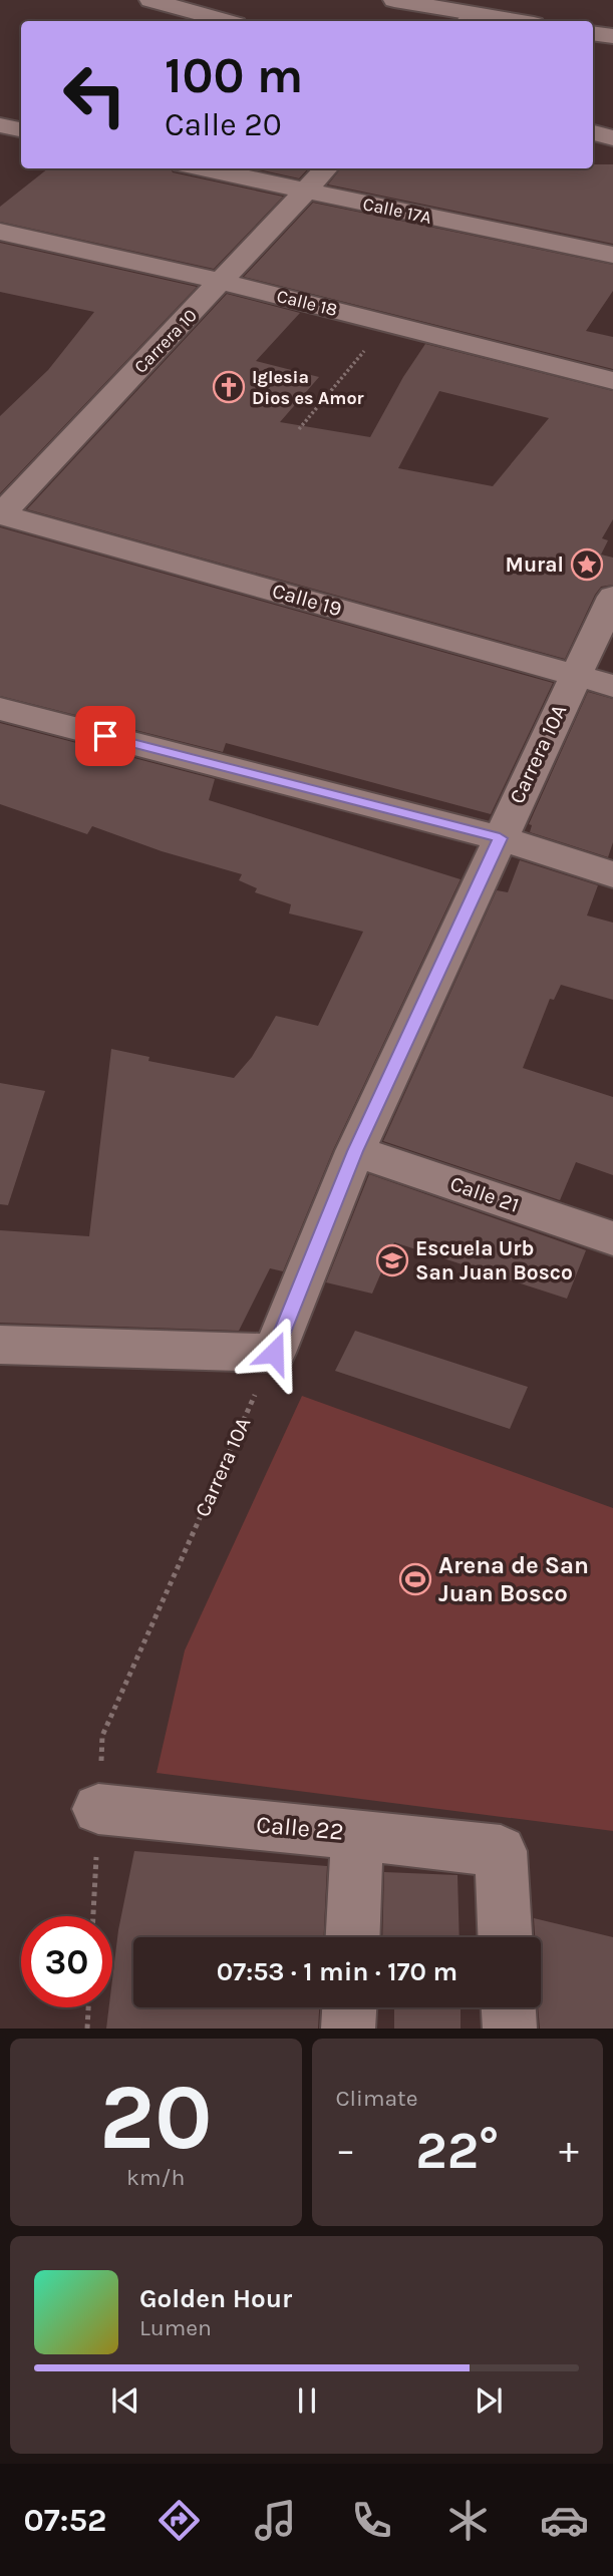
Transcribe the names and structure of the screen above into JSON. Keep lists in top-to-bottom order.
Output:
{
  "streets": {
    "street": [
      "Calle 17A",
      "Calle 18",
      "Carrera 10",
      "Calle 19",
      "Carrera 10A",
      "Calle 21",
      "Calle 22"
    ]
  },
  "crossings": [
    ["Calle 17A", "Carrera 10"],
    ["Calle 18", "Carrera 10"],
    ["Carrera 10", "Calle 19"],
    ["Calle 19", "Carrera 10A"],
    ["Carrera 10A", "Calle 21"],
    ["Carrera 10A", "Calle 22"]
  ],
  "places": {
    "church": ["Iglesia Dios es Amor"],
    "place": ["Mural"],
    "school or university": ["Escuela Urb San Juan Bosco"],
    "sports": ["Arena de San Juan Bosco"]
  },
  "page": {
    "turn": ["100 m", "Calle 20"],
    "limit": "30",
    "trip": "07:53 · 1 min · 170 m",
    "tile": [
      ["20", "km/h"],
      "Climate"
    ],
    "heat": ["−", "22°", "+"],
    "song": ["Golden Hour", "Lumen"],
    "tabs": "07:52"
  }
}
